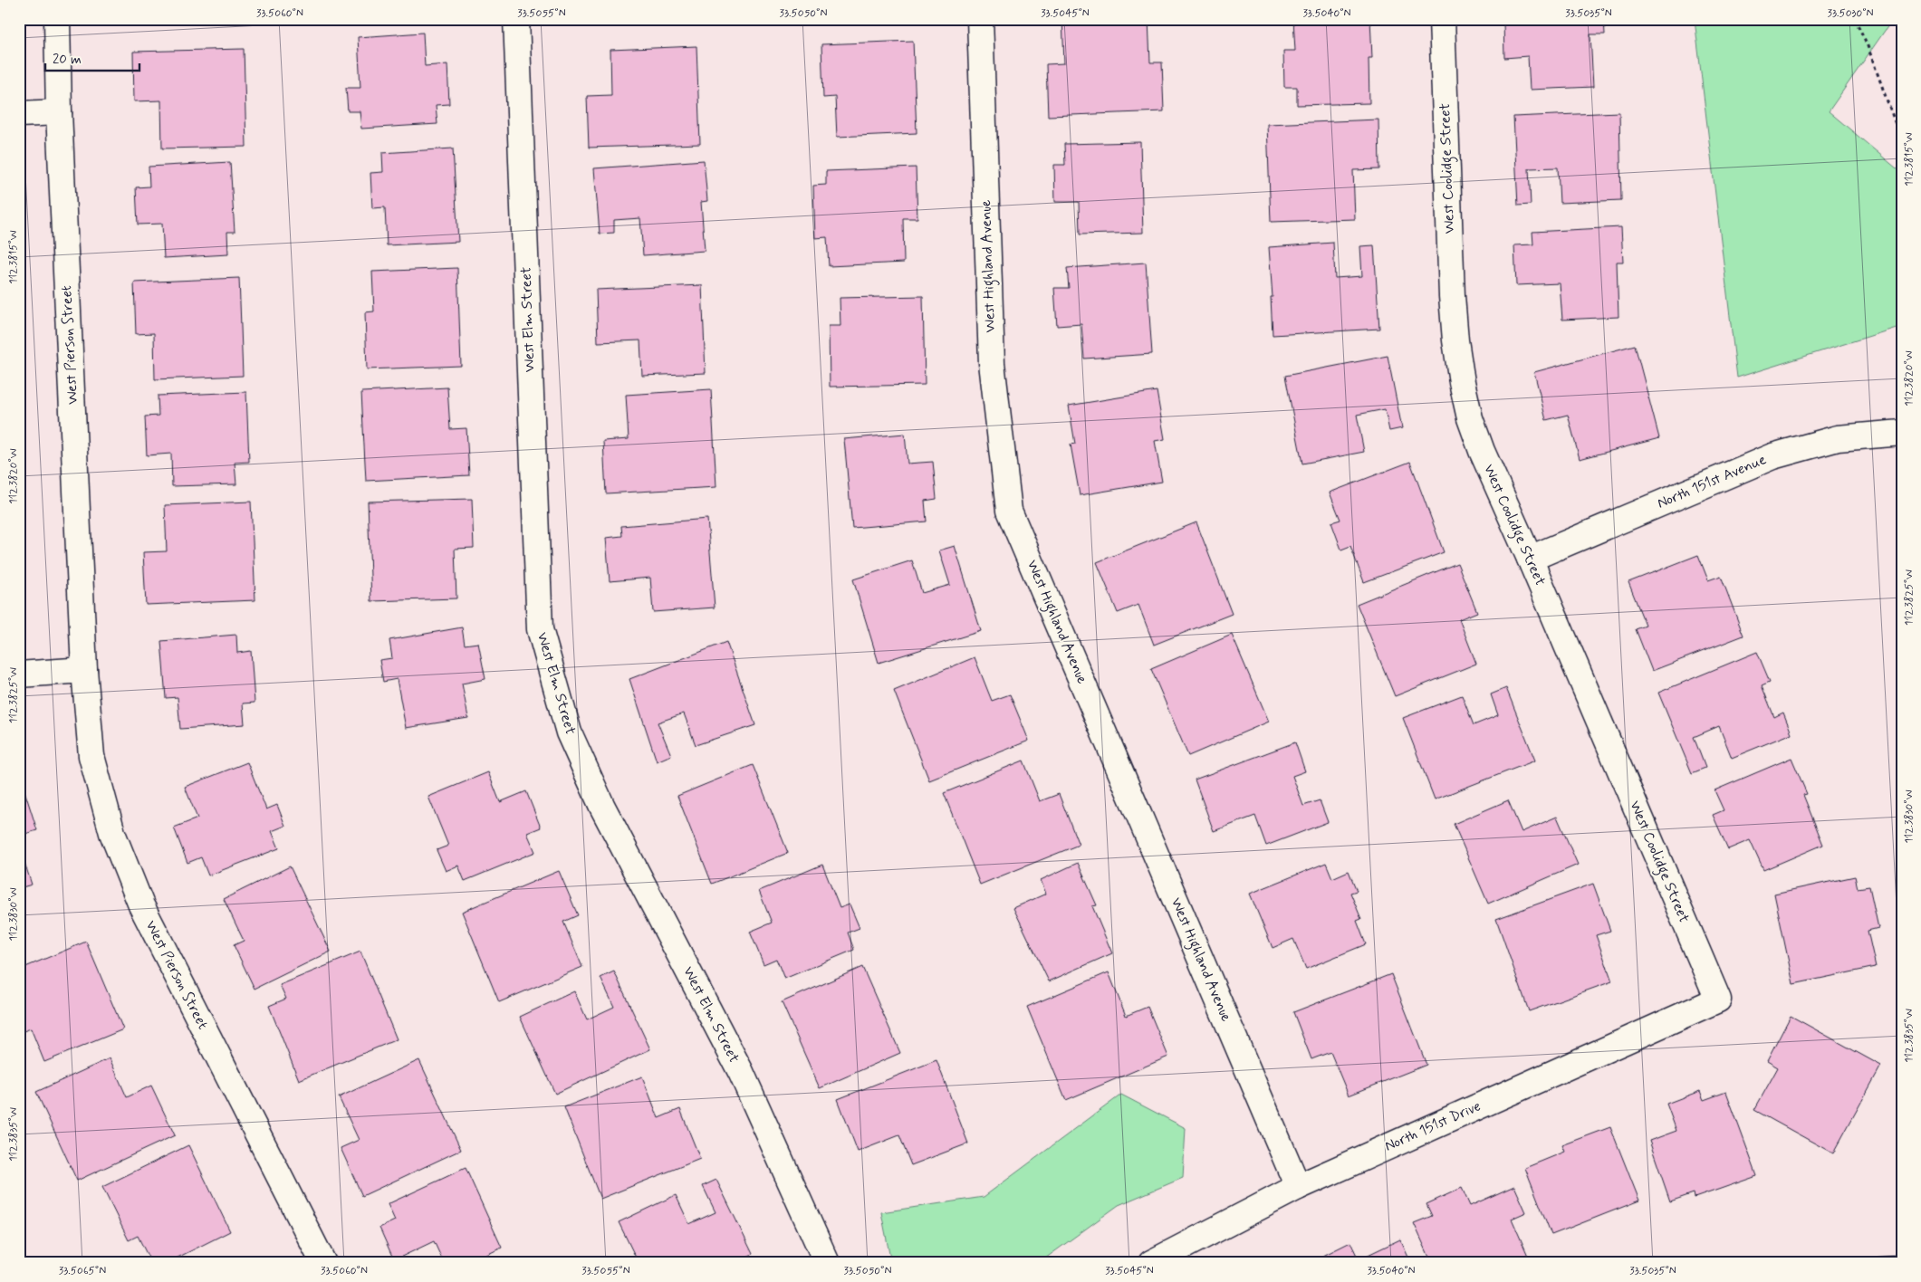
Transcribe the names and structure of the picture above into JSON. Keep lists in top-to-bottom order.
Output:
{
  "streets": {
    "street": [
      "West Coolidge Street",
      "West Highland Avenue",
      "West Elm Street",
      "West Pierson Street",
      "North 151st Avenue",
      "North 151st Drive"
    ]
  },
  "crossings": [
    ["West Coolidge Street", "North 151st Avenue"],
    ["West Coolidge Street", "North 151st Drive"],
    ["West Highland Avenue", "North 151st Drive"]
  ],
  "scale_bar": "20 m",
  "coordinates": [
    "33.5060°N",
    "33.5055°N",
    "33.5050°N",
    "33.5045°N",
    "33.5040°N",
    "33.5035°N",
    "33.5030°N",
    "112.3815°W",
    "112.3820°W",
    "112.3825°W",
    "112.3830°W",
    "112.3835°W",
    "33.5065°N"
  ]
}
